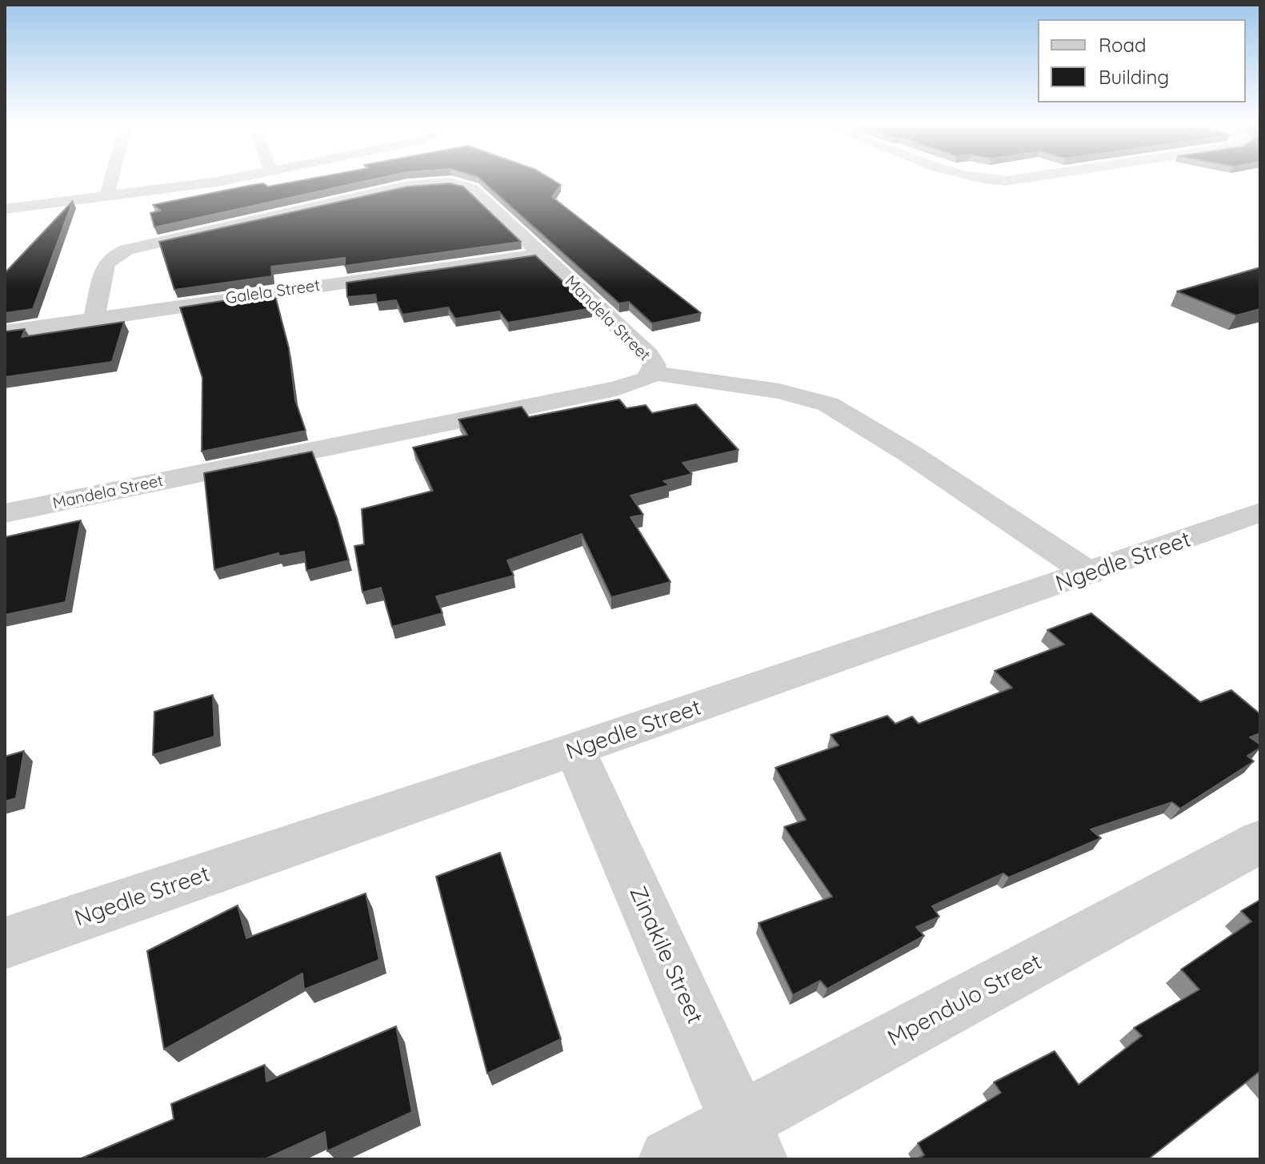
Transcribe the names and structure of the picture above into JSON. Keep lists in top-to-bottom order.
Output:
{
  "streets": {
    "street": [
      "Galela Street",
      "Mandela Street",
      "Ngedle Street",
      "Zinakile Street",
      "Mpendulo Street"
    ]
  },
  "crossings": [
    ["Galela Street", "Mandela Street"],
    ["Ngedle Street", "Zinakile Street"],
    ["Zinakile Street", "Mpendulo Street"]
  ],
  "legend": ["Road", "Building"]
}
